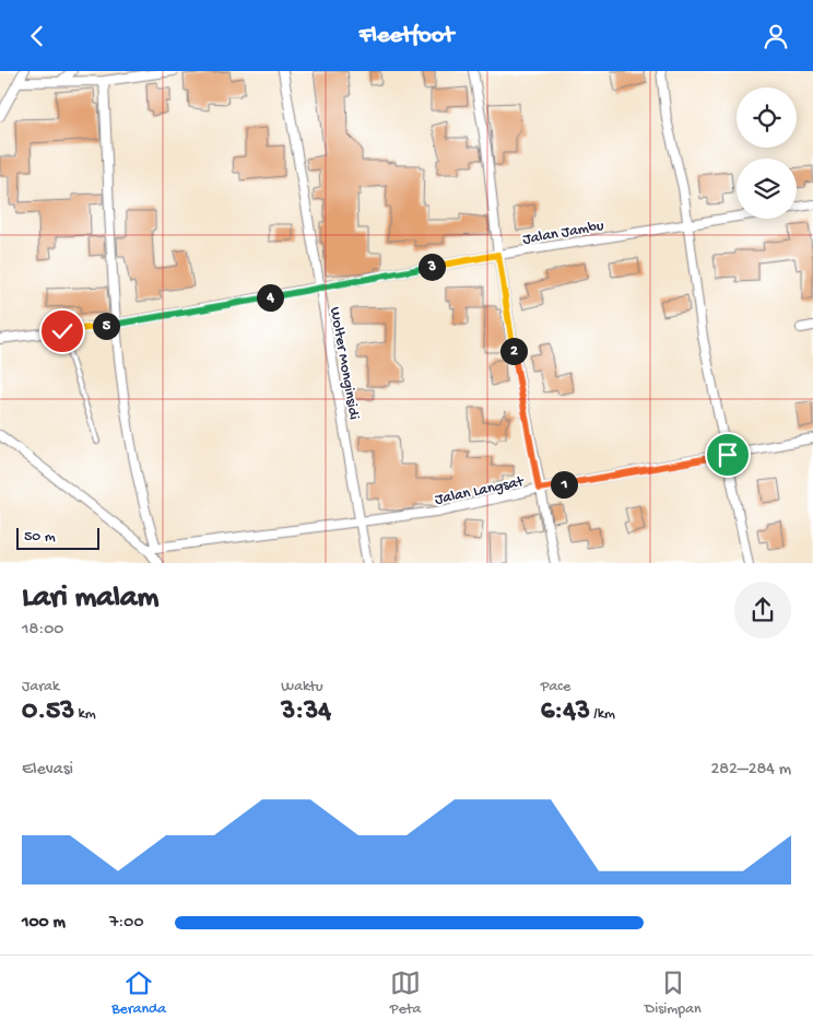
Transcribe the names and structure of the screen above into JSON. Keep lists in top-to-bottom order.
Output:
{
  "streets": {
    "street": ["Jalan Jambu", "Wolter Monginsidi", "Jalan Langsat"]
  },
  "crossings": [
    ["Jalan Jambu", "Wolter Monginsidi"],
    ["Wolter Monginsidi", "Jalan Langsat"]
  ],
  "scale_bar": "50 m",
  "page": {
    "header": "Fleetfoot",
    "pins": [
      "3",
      "4",
      "5",
      "2",
      "1"
    ],
    "scale": "50 m",
    "heading": ["Lari malam", "18:00"],
    "stats": [
      ["Jarak", "0.53 km"],
      ["Waktu", "3:34"],
      ["Pace", "6:43 /km"]
    ],
    "chart": ["Elevasi", "282–284 m"],
    "list": [
      {
        "name": "100 m",
        "note": "7:00"
      }
    ],
    "tabs": ["Beranda", "Peta", "Disimpan"]
  }
}
